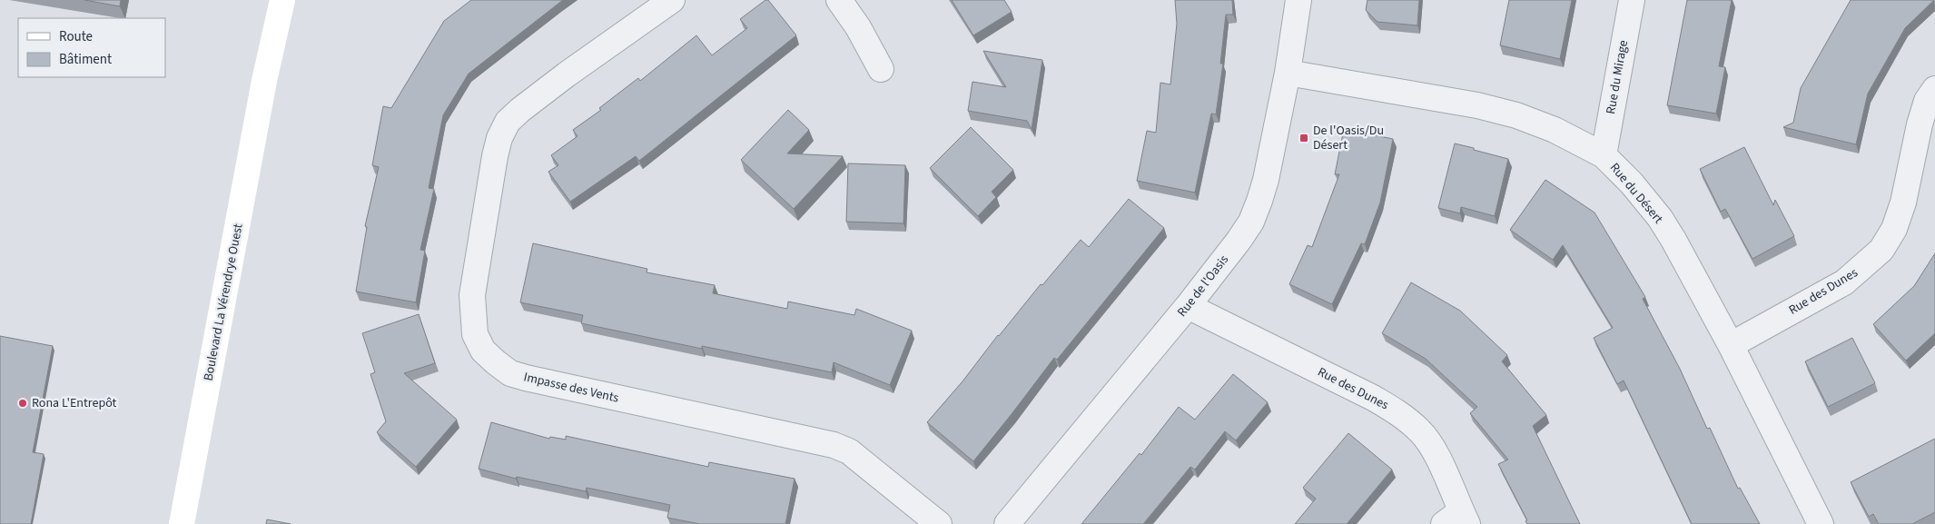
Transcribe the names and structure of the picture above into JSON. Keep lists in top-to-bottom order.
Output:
{
  "streets": {
    "main road": ["Boulevard La Vérendrye Ouest"],
    "street": [
      "Rue du Mirage",
      "Rue du Désert",
      "Rue de l'Oasis",
      "Rue des Dunes",
      "Impasse des Vents"
    ]
  },
  "crossings": [
    ["Rue du Mirage", "Rue du Désert"],
    ["Rue du Désert", "Rue de l'Oasis"],
    ["Rue du Désert", "Rue des Dunes"],
    ["Rue de l'Oasis", "Rue des Dunes"]
  ],
  "places": {
    "transit": ["De l'Oasis/Du Désert"],
    "other": ["Rona L'Entrepôt"]
  },
  "legend": ["Route", "Bâtiment"]
}
